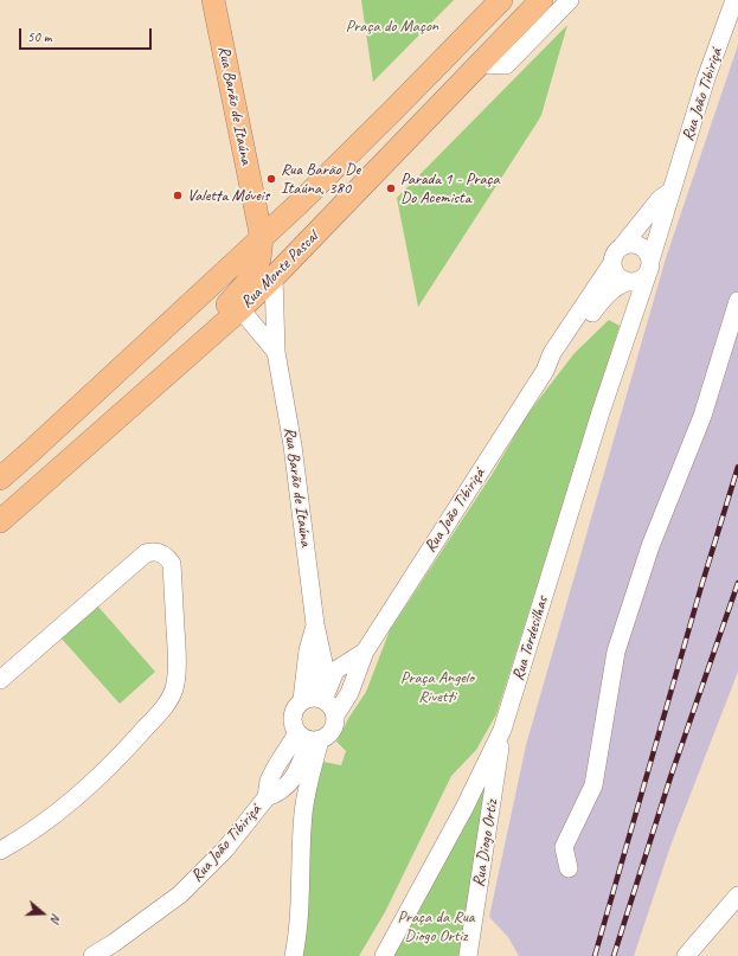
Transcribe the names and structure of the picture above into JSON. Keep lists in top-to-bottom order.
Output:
{
  "streets": {
    "main road": ["Rua Barão de Itaúna", "Rua Monte Pascal"],
    "street": ["Rua João Tibiriçá", "Rua Tordesilhas", "Rua Diogo Ortiz"]
  },
  "crossings": [
    ["Rua João Tibiriçá", "Rua Barão de Itaúna"],
    ["Rua João Tibiriçá", "Rua Tordesilhas"],
    ["Rua Barão de Itaúna", "Rua Monte Pascal"],
    ["Rua Tordesilhas", "Rua Diogo Ortiz"]
  ],
  "parks": ["Praça do Maçon", "Praça Angelo Rivetti", "Praça da Rua Diogo Ortiz"],
  "places": ["Rua Barão De Itaúna, 380", "Parada 1 - Praça Do Acemista", "Valetta Móveis"],
  "scale_bar": "50 m",
  "north": "right"
}
